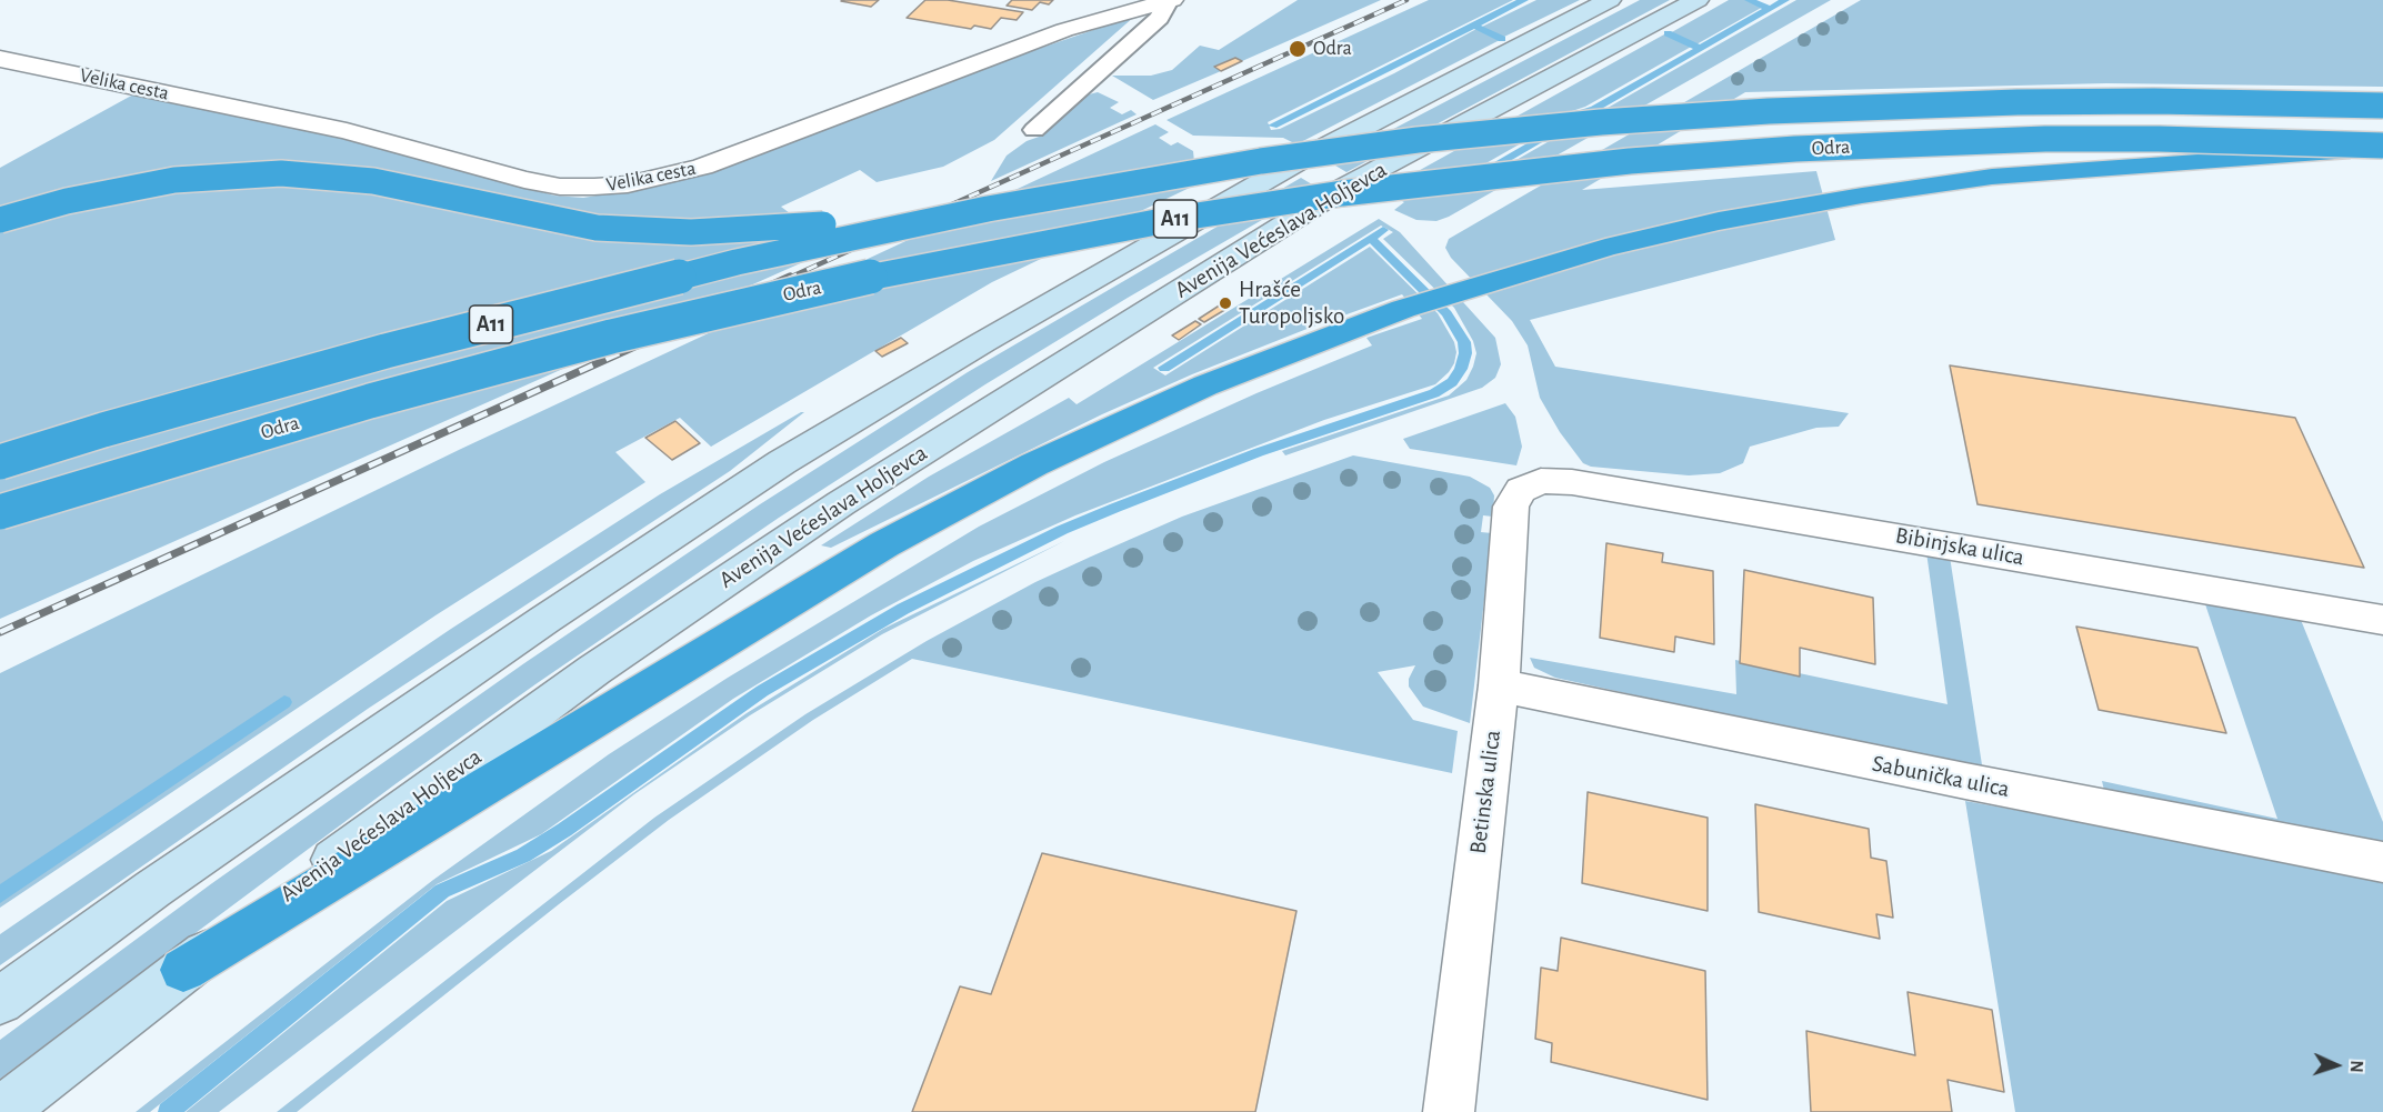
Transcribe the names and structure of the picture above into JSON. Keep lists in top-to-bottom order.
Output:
{
  "streets": {
    "highway": ["Odra", "A11"],
    "main road": ["Avenija Većeslava Holjevca"],
    "street": [
      "Velika cesta",
      "Bibinjska ulica",
      "Sabunička ulica",
      "Betinska ulica"
    ]
  },
  "crossings": [
    ["Bibinjska ulica", "Betinska ulica"],
    ["Sabunička ulica", "Betinska ulica"]
  ],
  "places": ["Odra", "Hrašće Turopoljsko"],
  "north": "right"
}
